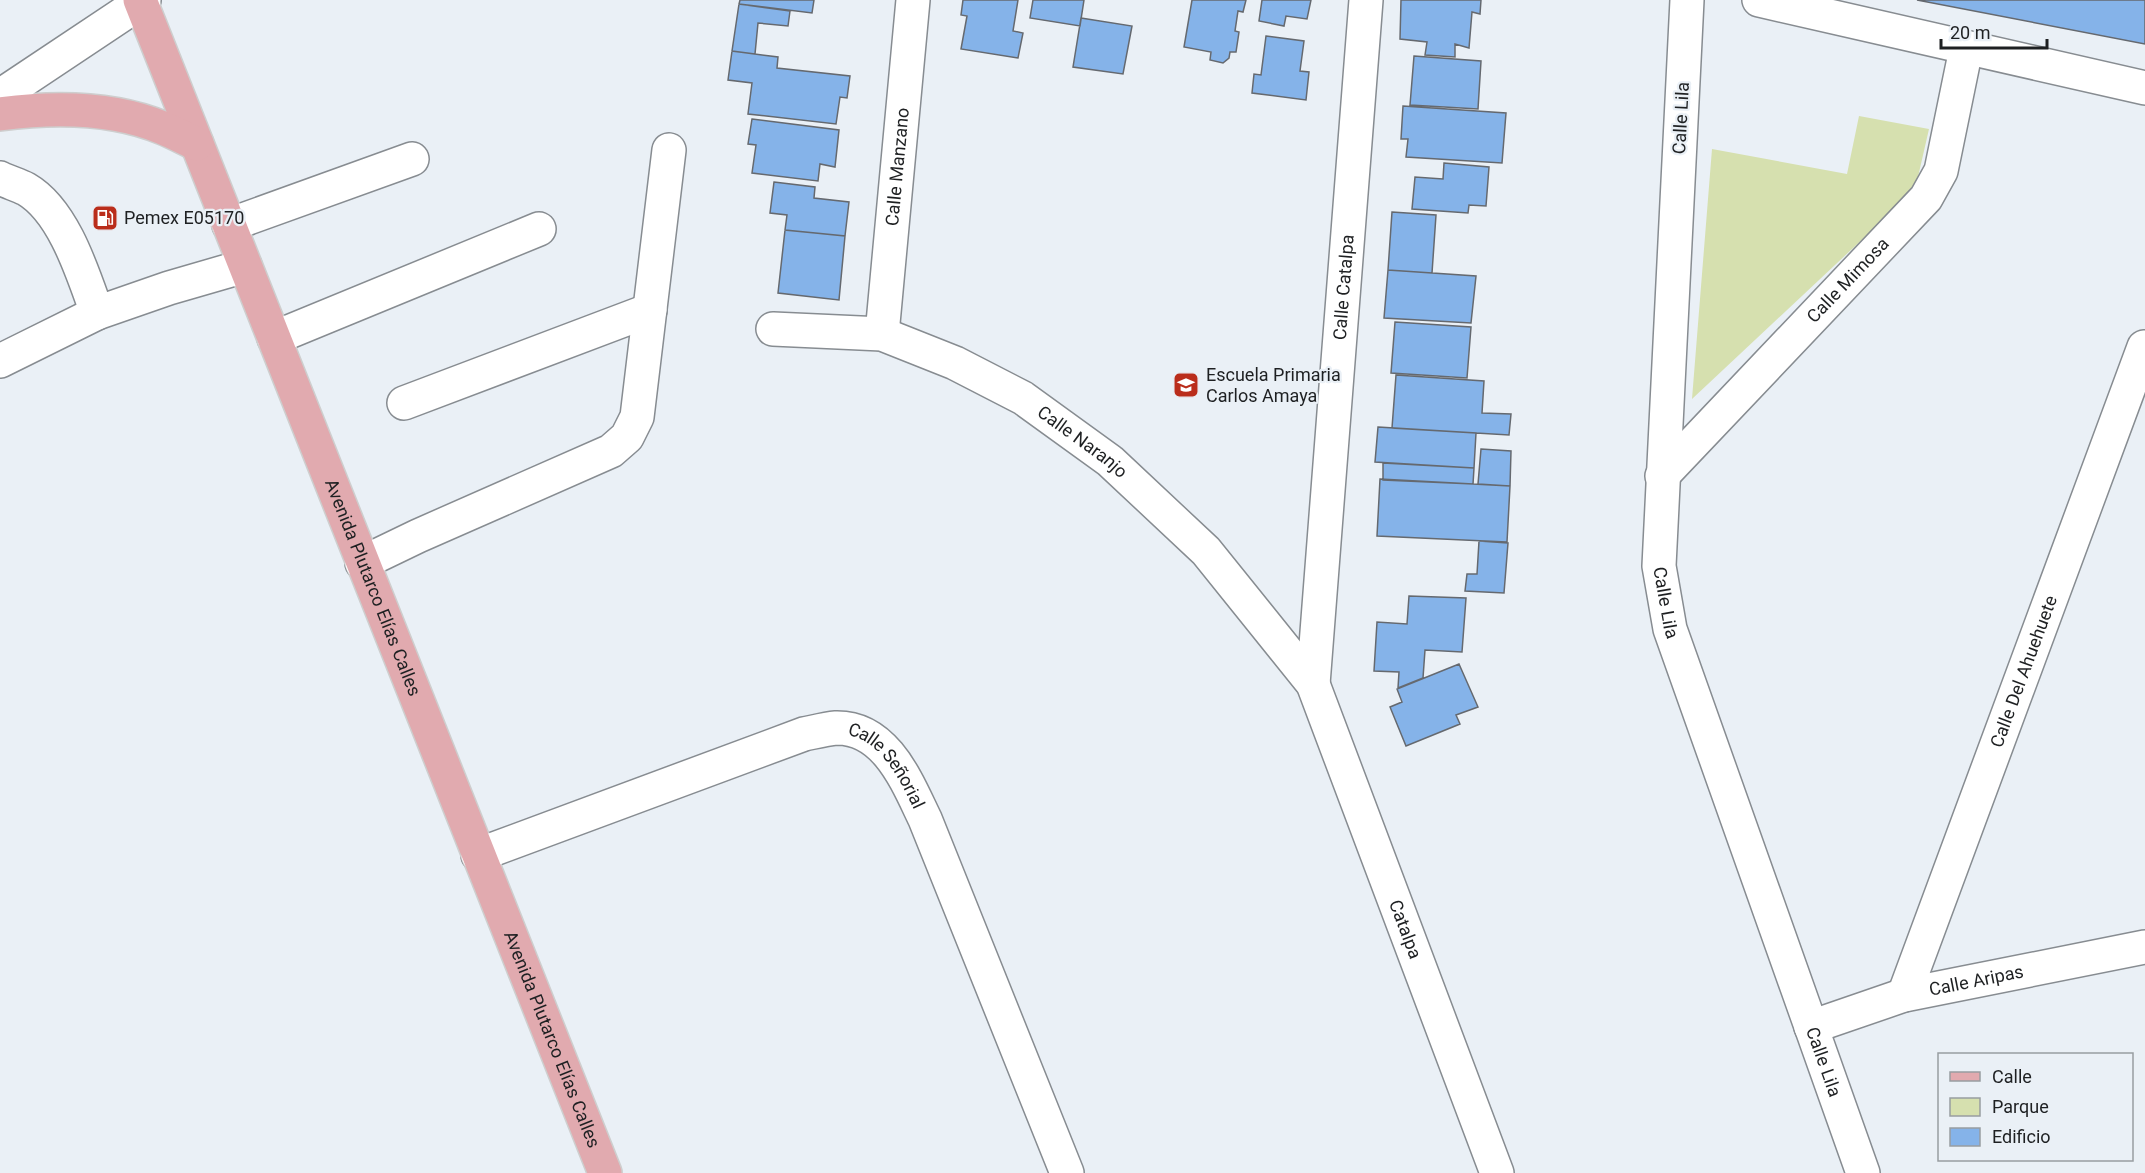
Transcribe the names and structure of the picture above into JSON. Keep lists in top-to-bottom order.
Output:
{
  "streets": {
    "main road": ["Avenida Plutarco Elías Calles"],
    "street": [
      "Calle Lila",
      "Calle Manzano",
      "Calle Mimosa",
      "Calle Catalpa",
      "Calle Naranjo",
      "Calle Del Ahuehuete",
      "Calle Señorial",
      "Catalpa",
      "Calle Aripas"
    ]
  },
  "crossings": [
    ["Calle Lila", "Calle Mimosa"],
    ["Calle Lila", "Calle Aripas"],
    ["Calle Manzano", "Calle Naranjo"],
    ["Calle Catalpa", "Calle Naranjo"],
    ["Calle Catalpa", "Catalpa"],
    ["Calle Naranjo", "Catalpa"],
    ["Avenida Plutarco Elías Calles", "Calle Señorial"],
    ["Calle Del Ahuehuete", "Calle Aripas"]
  ],
  "places": {
    "fuel station": ["Pemex E05170"],
    "school or university": ["Escuela Primaria Carlos Amaya"]
  },
  "legend": ["Calle", "Parque", "Edificio"],
  "scale_bar": "20 m"
}
